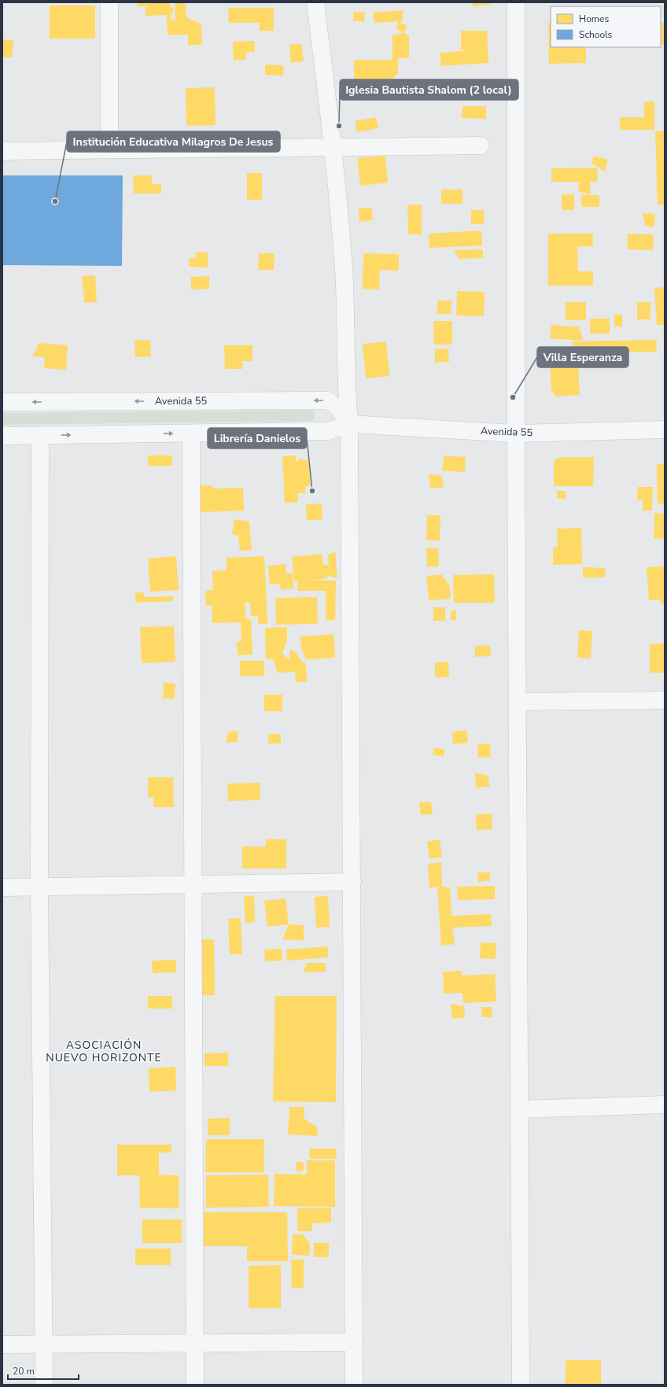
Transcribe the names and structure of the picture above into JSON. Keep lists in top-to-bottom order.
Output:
{
  "streets": {
    "street": ["Avenida 55"]
  },
  "districts": ["ASOCIACIÓN NUEVO HORIZONTE"],
  "places": [
    "Iglesia Bautista Shalom (2 local)",
    "Institución Educativa Milagros De Jesus",
    "Villa Esperanza",
    "Librería Danielos"
  ],
  "legend": ["Homes", "Schools"],
  "scale_bar": "20 m"
}
